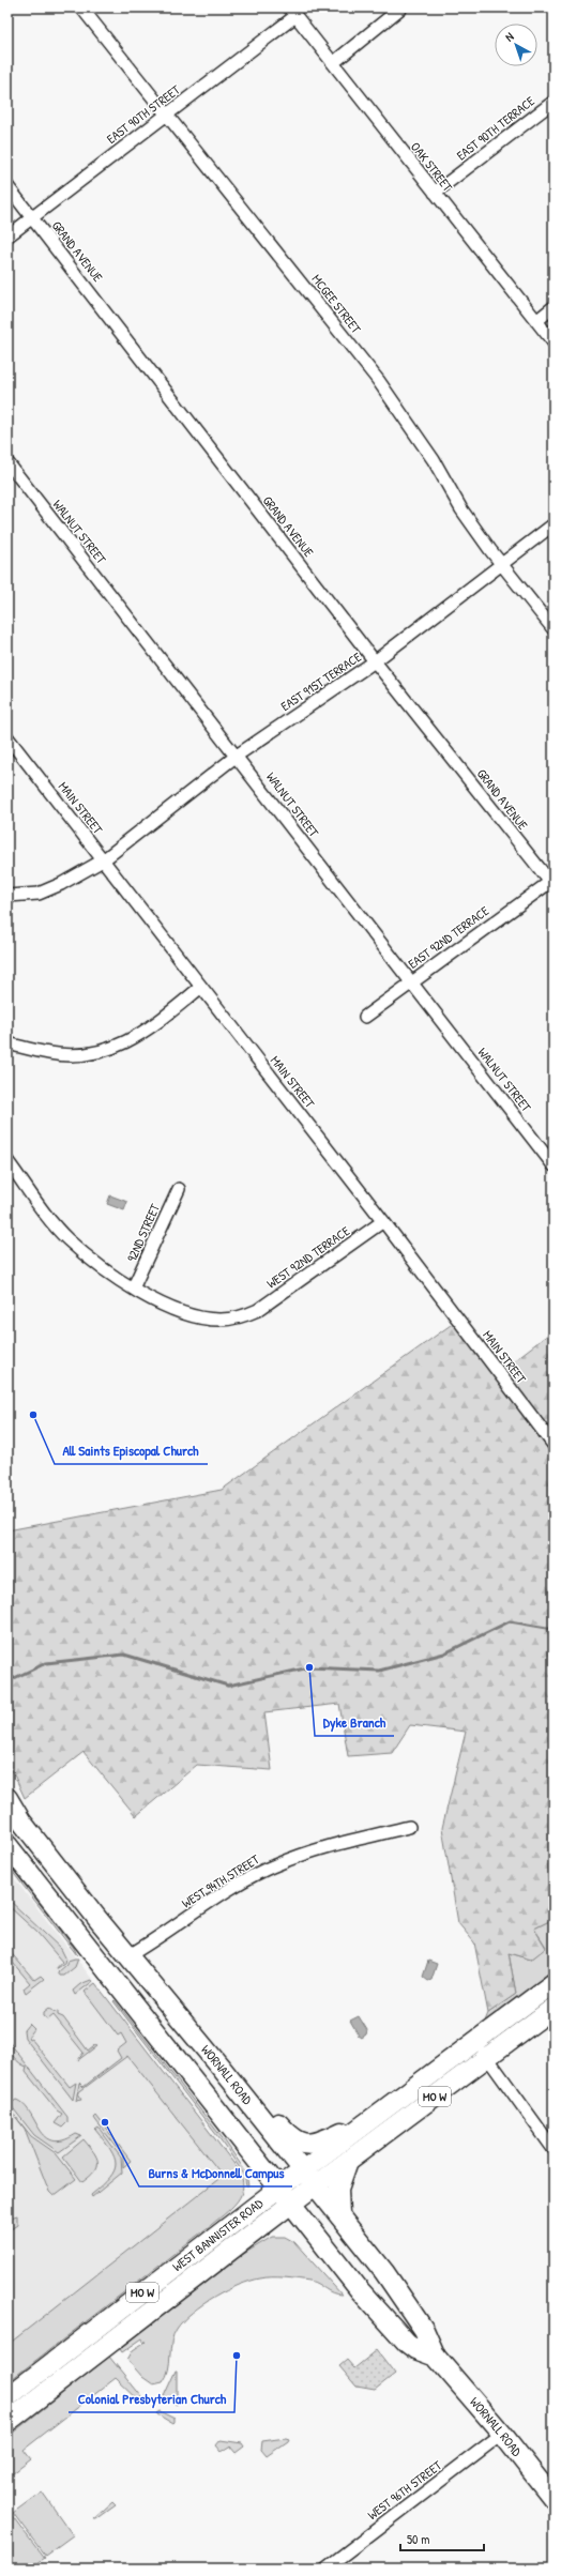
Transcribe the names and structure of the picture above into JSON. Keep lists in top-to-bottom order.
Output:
{
  "streets": {
    "main road": ["WORNALL ROAD", "MO W", "WEST BANNISTER ROAD"],
    "street": [
      "EAST 90TH STREET",
      "EAST 90TH TERRACE",
      "OAK STREET",
      "GRAND AVENUE",
      "MCGEE STREET",
      "WALNUT STREET",
      "EAST 91ST TERRACE",
      "MAIN STREET",
      "EAST 92ND TERRACE",
      "92ND STREET",
      "WEST 92ND TERRACE",
      "WEST 94TH STREET",
      "WEST 96TH STREET"
    ]
  },
  "crossings": [
    ["EAST 90TH STREET", "OAK STREET"],
    ["EAST 90TH STREET", "GRAND AVENUE"],
    ["EAST 90TH STREET", "MCGEE STREET"],
    ["EAST 90TH TERRACE", "OAK STREET"],
    ["GRAND AVENUE", "EAST 91ST TERRACE"],
    ["GRAND AVENUE", "EAST 92ND TERRACE"],
    ["MCGEE STREET", "EAST 91ST TERRACE"],
    ["WALNUT STREET", "EAST 91ST TERRACE"],
    ["WALNUT STREET", "EAST 92ND TERRACE"],
    ["EAST 91ST TERRACE", "MAIN STREET"],
    ["MAIN STREET", "WEST 92ND TERRACE"],
    ["92ND STREET", "WEST 92ND TERRACE"],
    ["WEST 94TH STREET", "WORNALL ROAD"],
    ["WORNALL ROAD", "WEST BANNISTER ROAD"],
    ["WORNALL ROAD", "WEST 96TH STREET"]
  ],
  "places": [
    "All Saints Episcopal Church",
    "Dyke Branch",
    "Burns & McDonnell Campus",
    "Colonial Presbyterian Church"
  ],
  "scale_bar": "50 m",
  "north": "top left"
}
